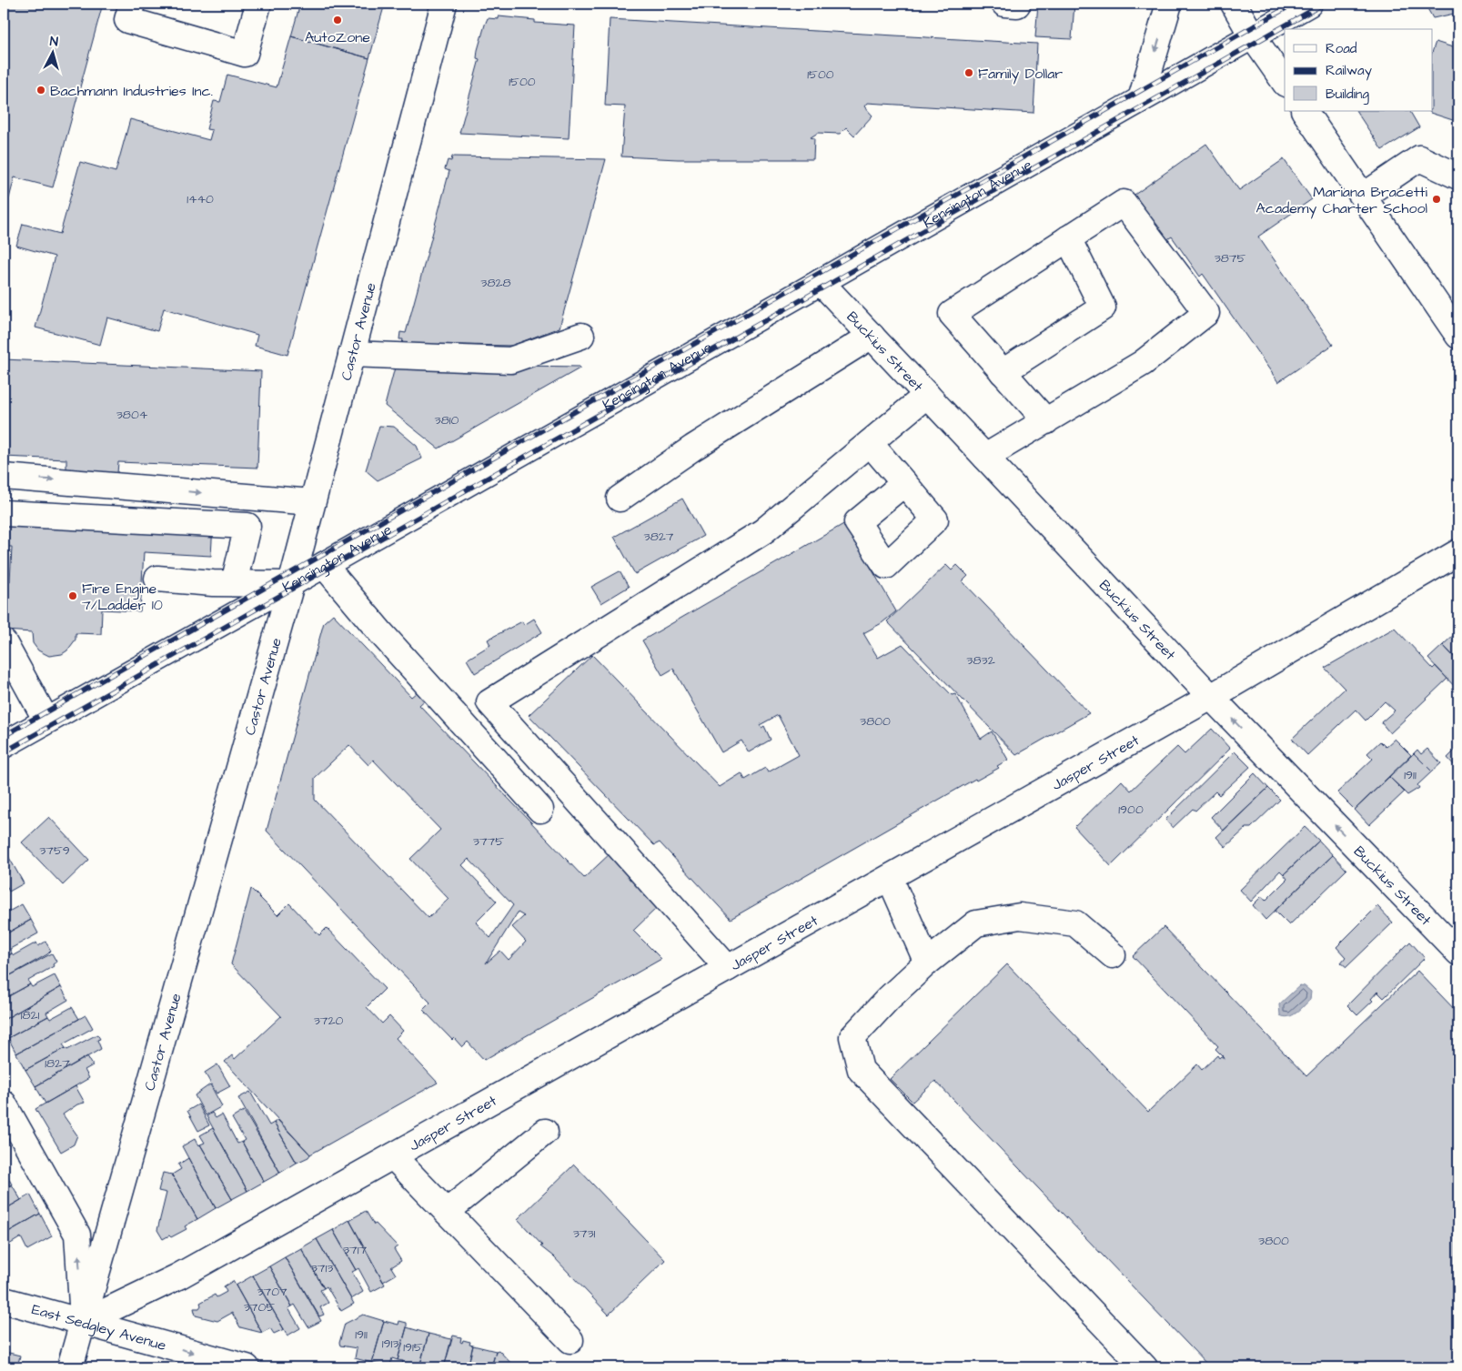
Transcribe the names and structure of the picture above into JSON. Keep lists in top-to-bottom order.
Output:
{
  "streets": {
    "street": [
      "Kensington Avenue",
      "Castor Avenue",
      "Buckius Street",
      "Jasper Street",
      "East Sedgley Avenue"
    ]
  },
  "crossings": [
    ["Kensington Avenue", "Castor Avenue"],
    ["Kensington Avenue", "Buckius Street"],
    ["Castor Avenue", "Jasper Street"],
    ["Castor Avenue", "East Sedgley Avenue"],
    ["Buckius Street", "Jasper Street"],
    ["Jasper Street", "East Sedgley Avenue"]
  ],
  "one_way": ["Buckius Street", "East Sedgley Avenue"],
  "places": [
    "AutoZone",
    "Family Dollar",
    "Bachmann Industries Inc.",
    "Mariana Bracetti Academy Charter School",
    "Fire Engine 7/Ladder 10"
  ],
  "house_numbers": [
    "1500",
    "1500",
    "1440",
    "3875",
    "3828",
    "3804",
    "3810",
    "3827",
    "3832",
    "3800",
    "1911",
    "1900",
    "3775",
    "3759",
    "1821",
    "3720",
    "1827",
    "3731",
    "3800",
    "3717",
    "3713",
    "3707",
    "3705",
    "1911",
    "1913",
    "1915"
  ],
  "legend": ["Road", "Railway", "Building"],
  "north": "top"
}
